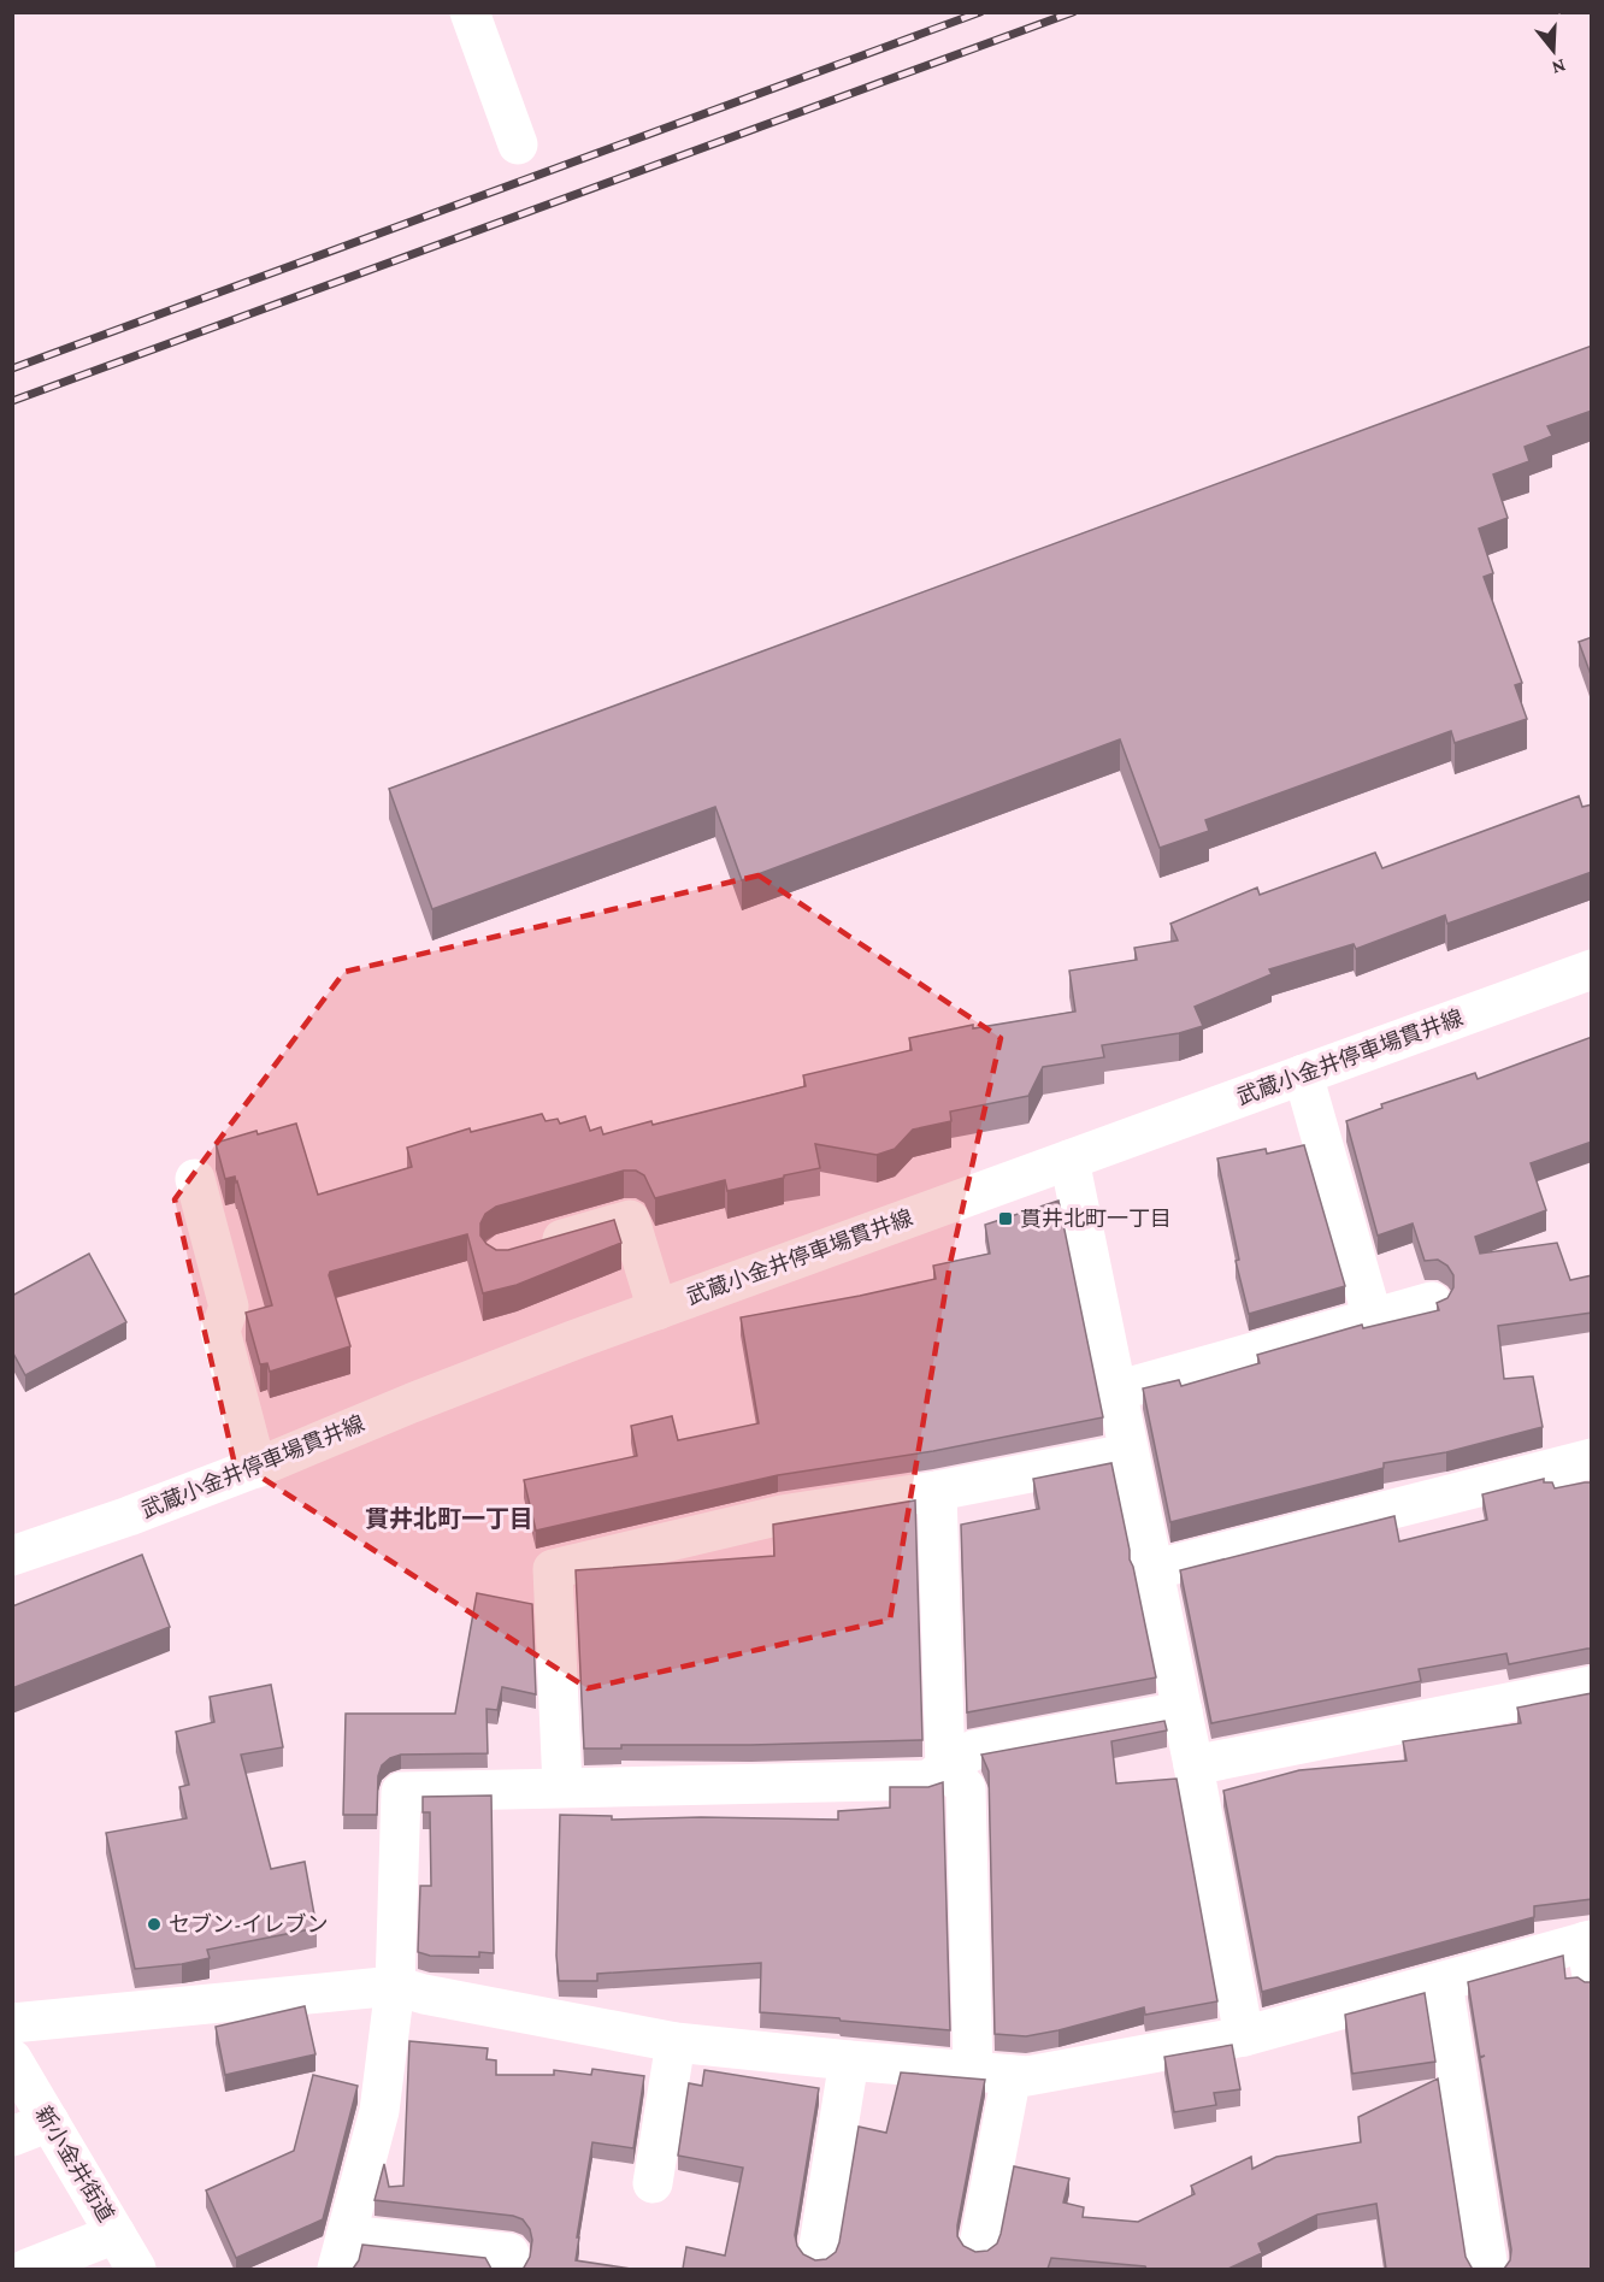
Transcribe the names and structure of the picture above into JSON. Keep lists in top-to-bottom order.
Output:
{
  "streets": {
    "street": ["武蔵小金井停車場貫井線", "新小金井街道"]
  },
  "districts": ["貫井北町一丁目"],
  "places": {
    "transit": ["貫井北町一丁目"],
    "other": ["セブン-イレブン"]
  },
  "north": "bottom"
}
